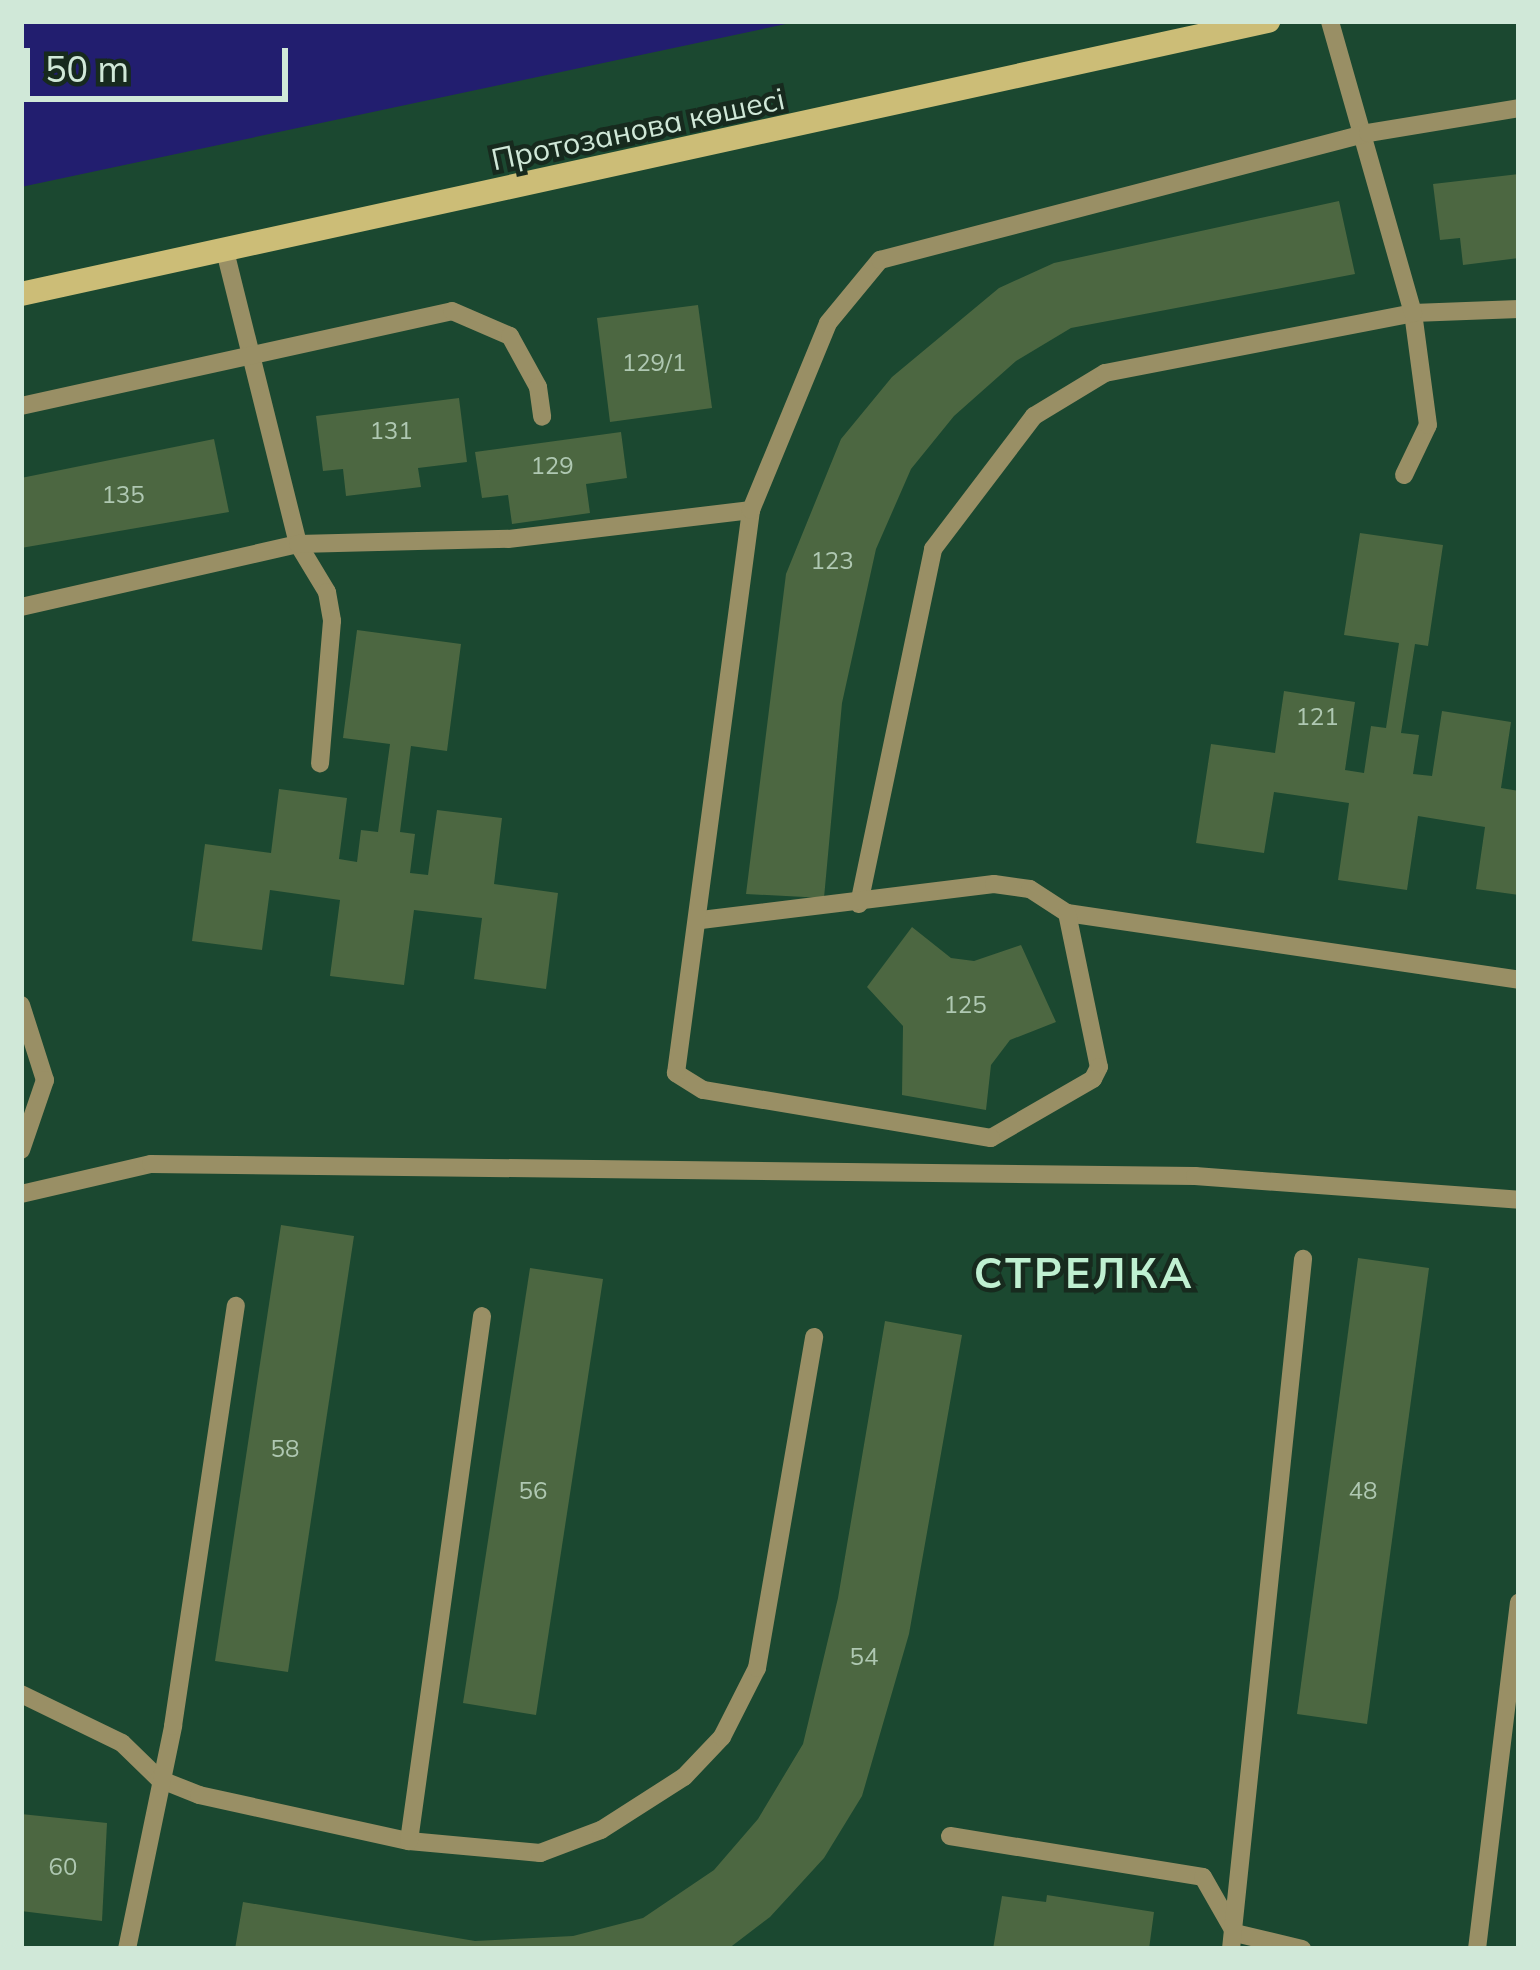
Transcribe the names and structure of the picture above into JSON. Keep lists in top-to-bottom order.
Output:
{
  "streets": {
    "street": ["Протозанова көшесі"]
  },
  "districts": ["СТРЕЛКА"],
  "house_numbers": [
    "129/1",
    "131",
    "129",
    "135",
    "123",
    "121",
    "125",
    "58",
    "56",
    "48",
    "54",
    "60"
  ],
  "scale_bar": "50 m"
}
